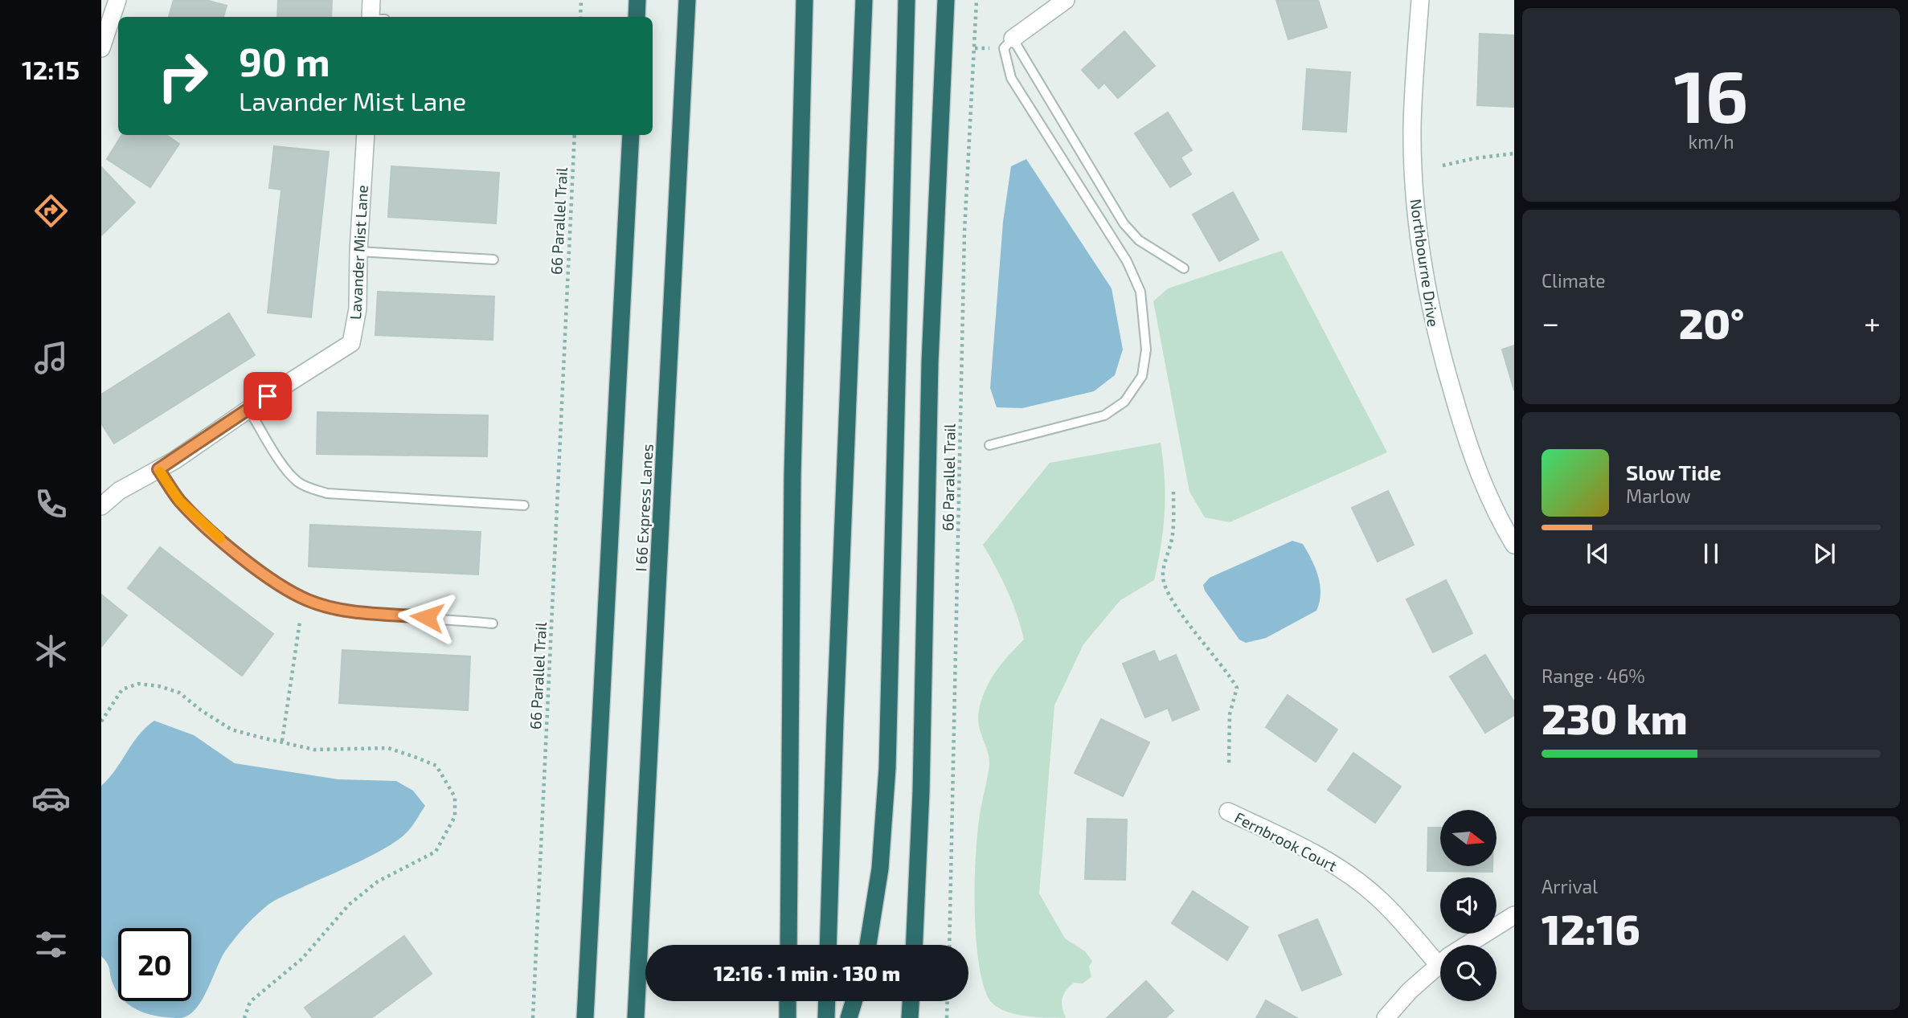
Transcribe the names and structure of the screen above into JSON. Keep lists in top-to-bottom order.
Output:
{
  "streets": {
    "highway": ["I 66 Express Lanes"],
    "street": ["Lavander Mist Lane", "Northbourne Drive", "Fernbrook Court"],
    "path": ["66 Parallel Trail"]
  },
  "north": "right",
  "page": {
    "tabs": "12:15",
    "tile": [
      ["16", "km/h"],
      "Climate",
      ["Range · 46%", "230 km"],
      ["Arrival", "12:16"]
    ],
    "turn": ["90 m", "Lavander Mist Lane"],
    "heat": ["−", "20°", "+"],
    "song": ["Slow Tide", "Marlow"],
    "limit": "20",
    "trip": "12:16 · 1 min · 130 m"
  }
}
